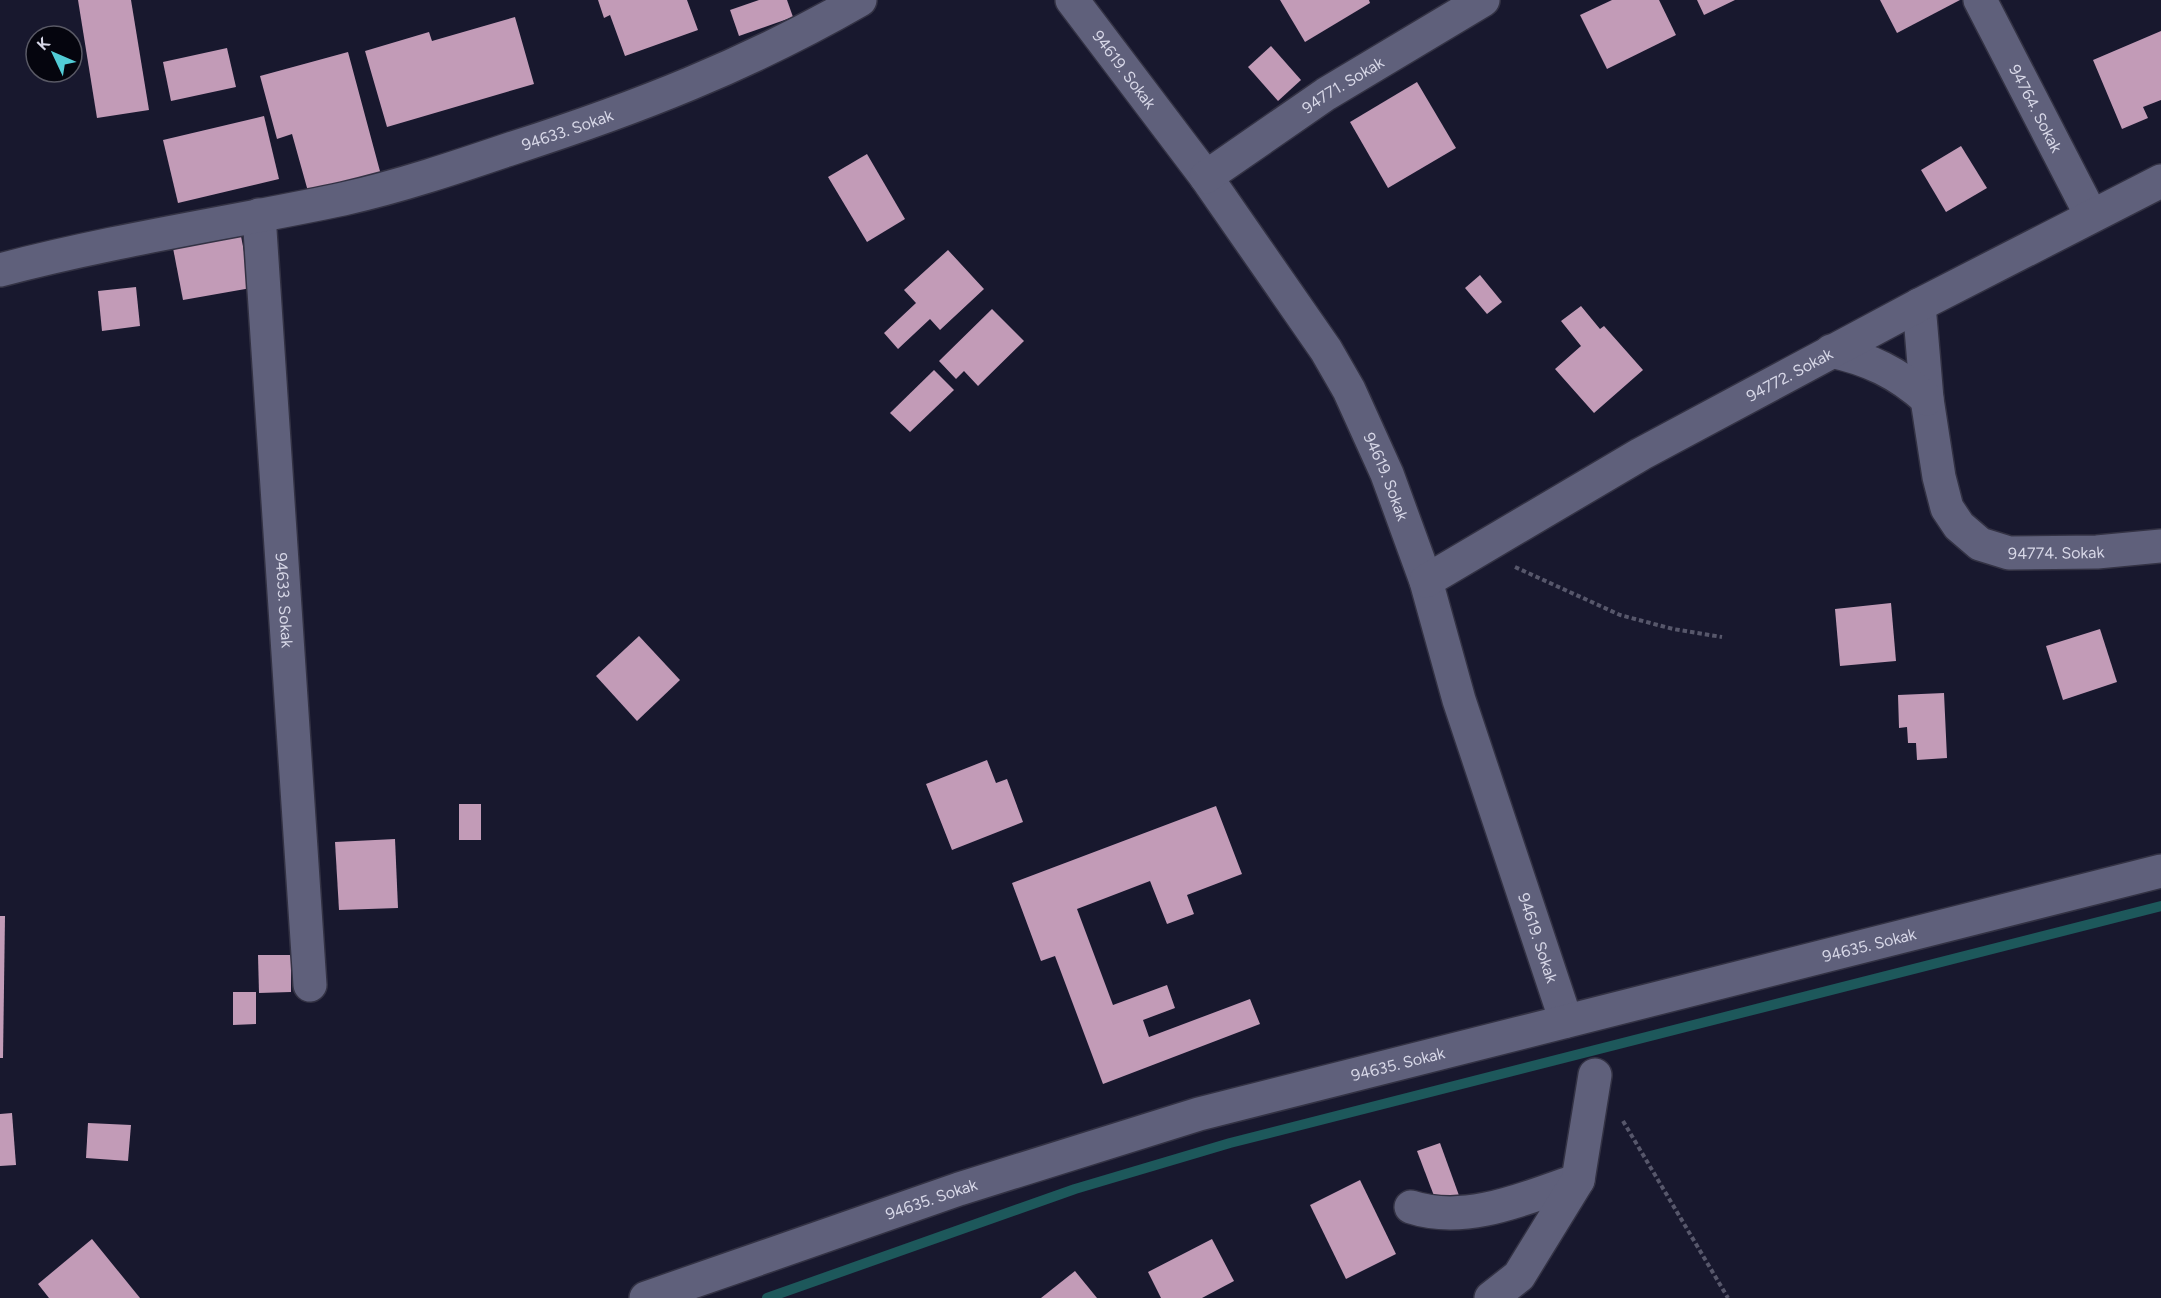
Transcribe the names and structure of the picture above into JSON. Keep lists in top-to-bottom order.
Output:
{
  "streets": {
    "street": [
      "94619. Sokak",
      "94771. Sokak",
      "94764. Sokak",
      "94633. Sokak",
      "94772. Sokak",
      "94774. Sokak",
      "94635. Sokak"
    ]
  },
  "crossings": [
    ["94619. Sokak", "94771. Sokak"],
    ["94619. Sokak", "94772. Sokak"],
    ["94619. Sokak", "94635. Sokak"],
    ["94764. Sokak", "94772. Sokak"]
  ],
  "north": "top left"
}
